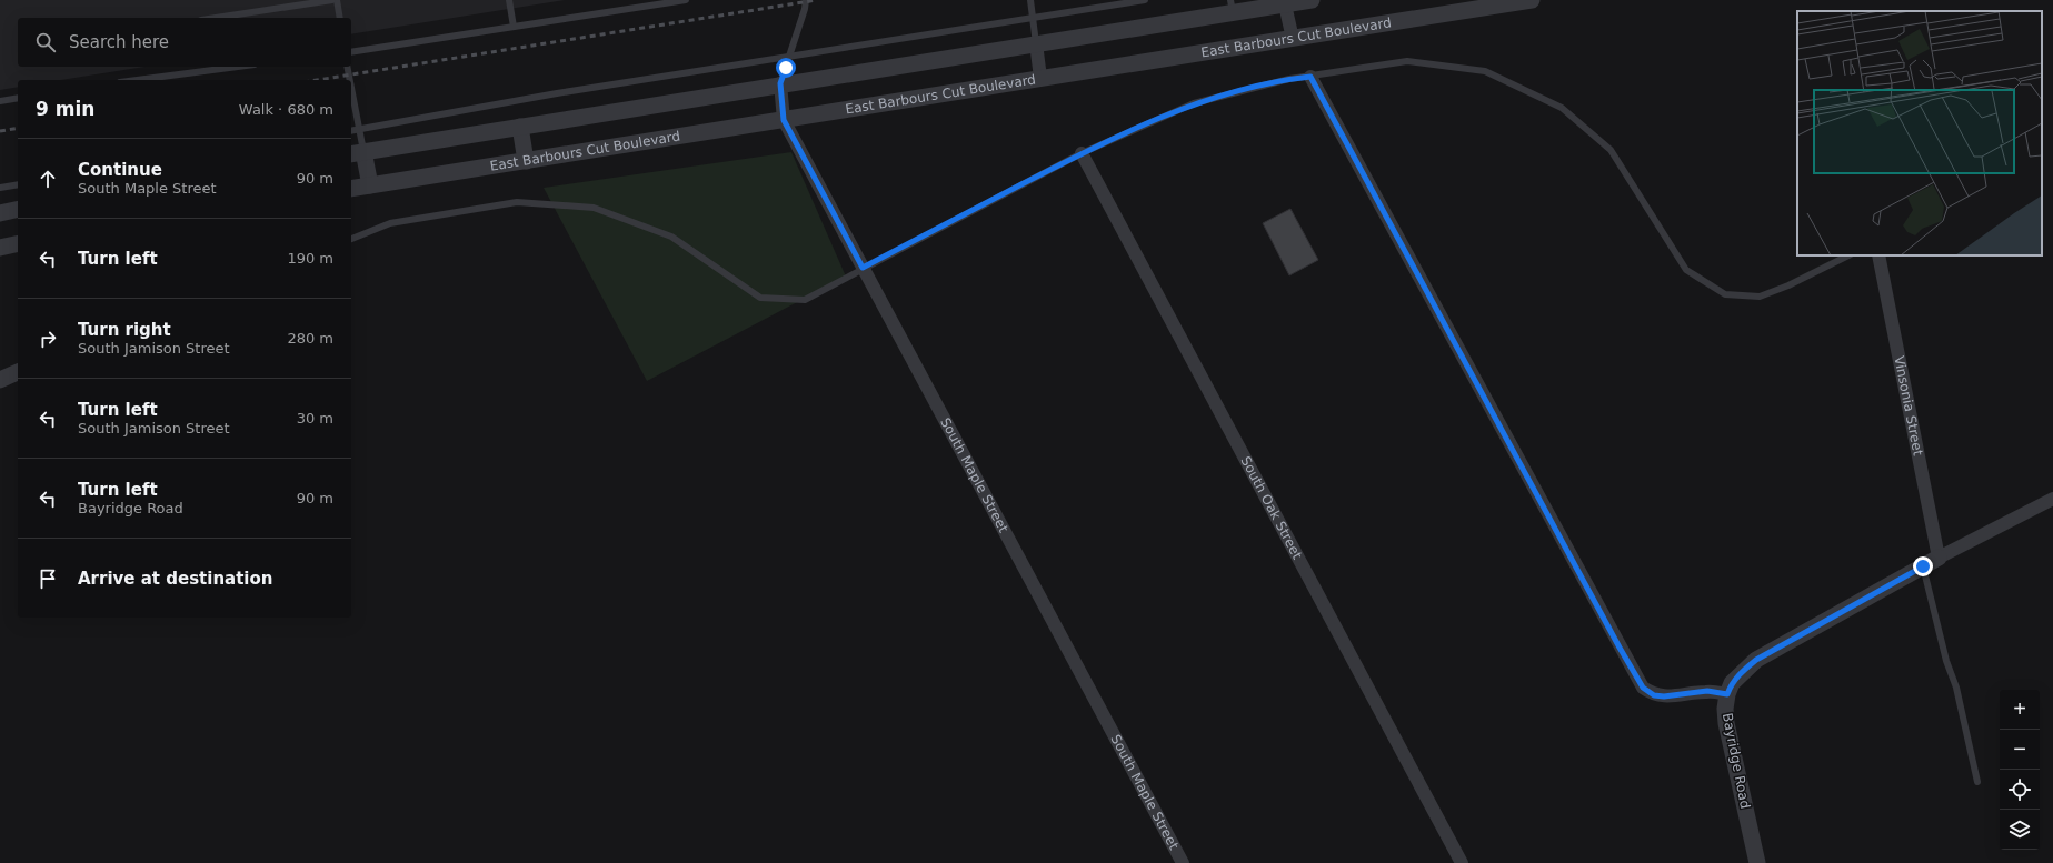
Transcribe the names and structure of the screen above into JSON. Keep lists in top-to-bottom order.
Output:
{
  "streets": {
    "street": [
      "East Barbours Cut Boulevard",
      "Vinsonia Street",
      "South Maple Street",
      "South Oak Street",
      "Bayridge Road"
    ]
  },
  "crossings": [
    ["East Barbours Cut Boulevard", "South Maple Street"],
    ["Vinsonia Street", "Bayridge Road"]
  ],
  "page": {
    "search": "Search here",
    "heading": ["9 min", "Walk · 680 m"],
    "list": [
      ["Continue", "South Maple Street", "90 m"],
      ["Turn left", "190 m"],
      ["Turn right", "South Jamison Street", "280 m"],
      ["Turn left", "South Jamison Street", "30 m"],
      ["Turn left", "Bayridge Road", "90 m"],
      "Arrive at destination"
    ],
    "map_buttons": ["+", "−"]
  }
}
